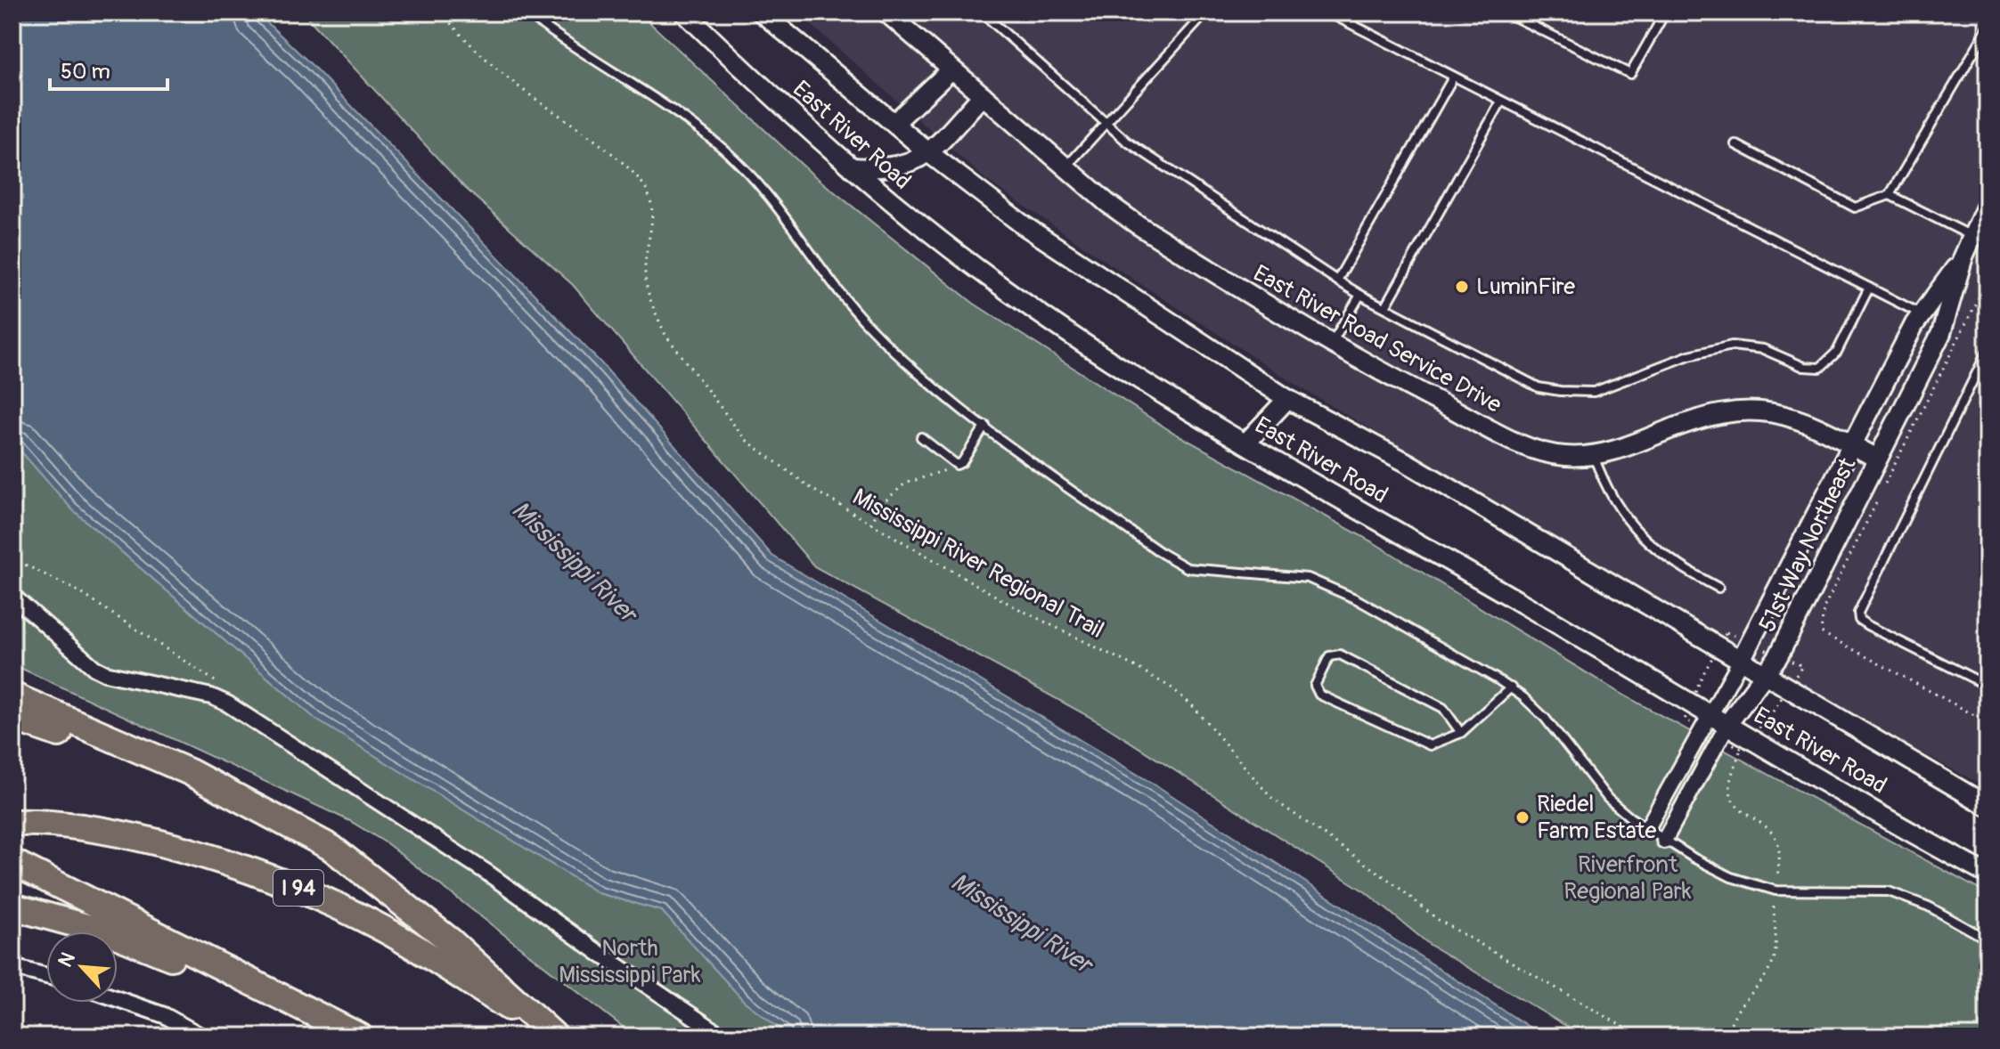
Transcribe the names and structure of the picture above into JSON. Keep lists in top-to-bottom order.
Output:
{
  "streets": {
    "highway": ["I 94"],
    "street": ["East River Road", "East River Road Service Drive", "51st Way Northeast"],
    "path": ["Mississippi River Regional Trail"]
  },
  "crossings": [
    ["East River Road", "51st Way Northeast"],
    ["East River Road Service Drive", "51st Way Northeast"]
  ],
  "water": ["Mississippi River"],
  "parks": ["Riverfront Regional Park", "North Mississippi Park"],
  "places": ["LuminFire", "Riedel Farm Estate"],
  "scale_bar": "50 m",
  "north": "top left"
}
